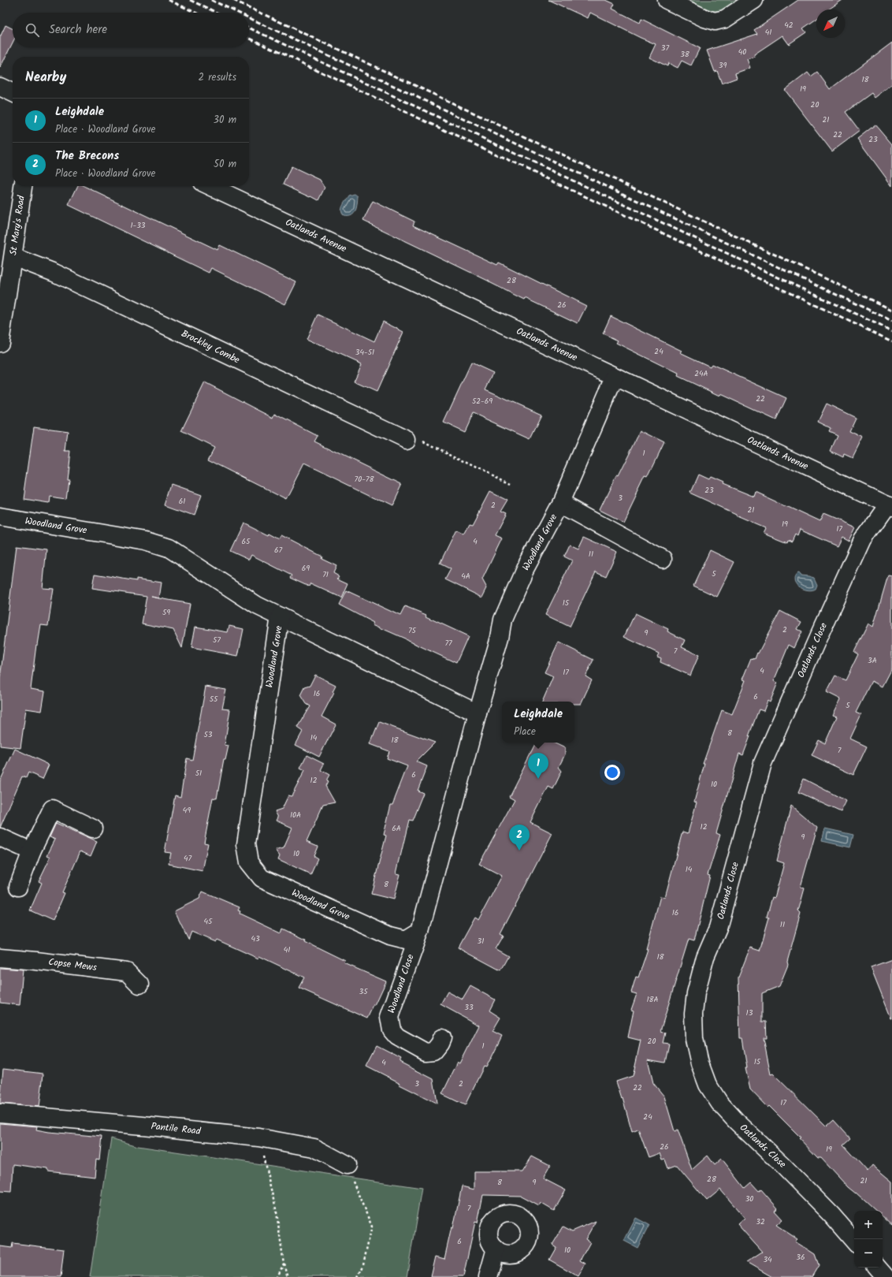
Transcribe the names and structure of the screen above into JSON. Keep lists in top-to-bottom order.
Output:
{
  "streets": {
    "street": [
      "St Mary's Road",
      "Oatlands Avenue",
      "Brockley Combe",
      "Woodland Grove",
      "Oatlands Close",
      "Copse Mews",
      "Woodland Close",
      "Pantile Road"
    ]
  },
  "crossings": [
    ["St Mary's Road", "Brockley Combe"],
    ["Oatlands Avenue", "Woodland Grove"],
    ["Oatlands Avenue", "Oatlands Close"],
    ["Woodland Grove", "Woodland Close"]
  ],
  "house_numbers": [
    "42",
    "41",
    "37",
    "40",
    "38",
    "39",
    "18",
    "19",
    "20",
    "21",
    "22",
    "23",
    "1-33",
    "28",
    "26",
    "24",
    "34-51",
    "24A",
    "22",
    "52-69",
    "1",
    "70-78",
    "23",
    "3",
    "61",
    "2",
    "21",
    "19",
    "17",
    "65",
    "4",
    "67",
    "11",
    "69",
    "5",
    "71",
    "4A",
    "15",
    "59",
    "2",
    "75",
    "9",
    "57",
    "77",
    "7",
    "3A",
    "4",
    "17",
    "16",
    "6",
    "55",
    "5",
    "8",
    "53",
    "14",
    "18",
    "7",
    "51",
    "6",
    "12",
    "10",
    "49",
    "10A",
    "12",
    "6A",
    "9",
    "10",
    "47",
    "14",
    "8",
    "16",
    "45",
    "11",
    "43",
    "31",
    "41",
    "18",
    "35",
    "18A",
    "33",
    "13",
    "20",
    "1",
    "15",
    "4",
    "3",
    "2",
    "22",
    "17",
    "24",
    "26",
    "19",
    "28",
    "21",
    "8",
    "9",
    "30",
    "7",
    "32",
    "6",
    "10",
    "36",
    "34"
  ],
  "north": "bottom left",
  "page": {
    "search": "Search here",
    "heading": ["Nearby", "2 results"],
    "list": [
      {
        "mark": "1",
        "name": "Leighdale",
        "note": "Place · Woodland Grove",
        "value": "30 m"
      },
      {
        "mark": "2",
        "name": "The Brecons",
        "note": "Place · Woodland Grove",
        "value": "50 m"
      }
    ],
    "popup": ["Leighdale", "Place"],
    "pins": ["1", "2"],
    "map_buttons": ["+", "−"]
  }
}
